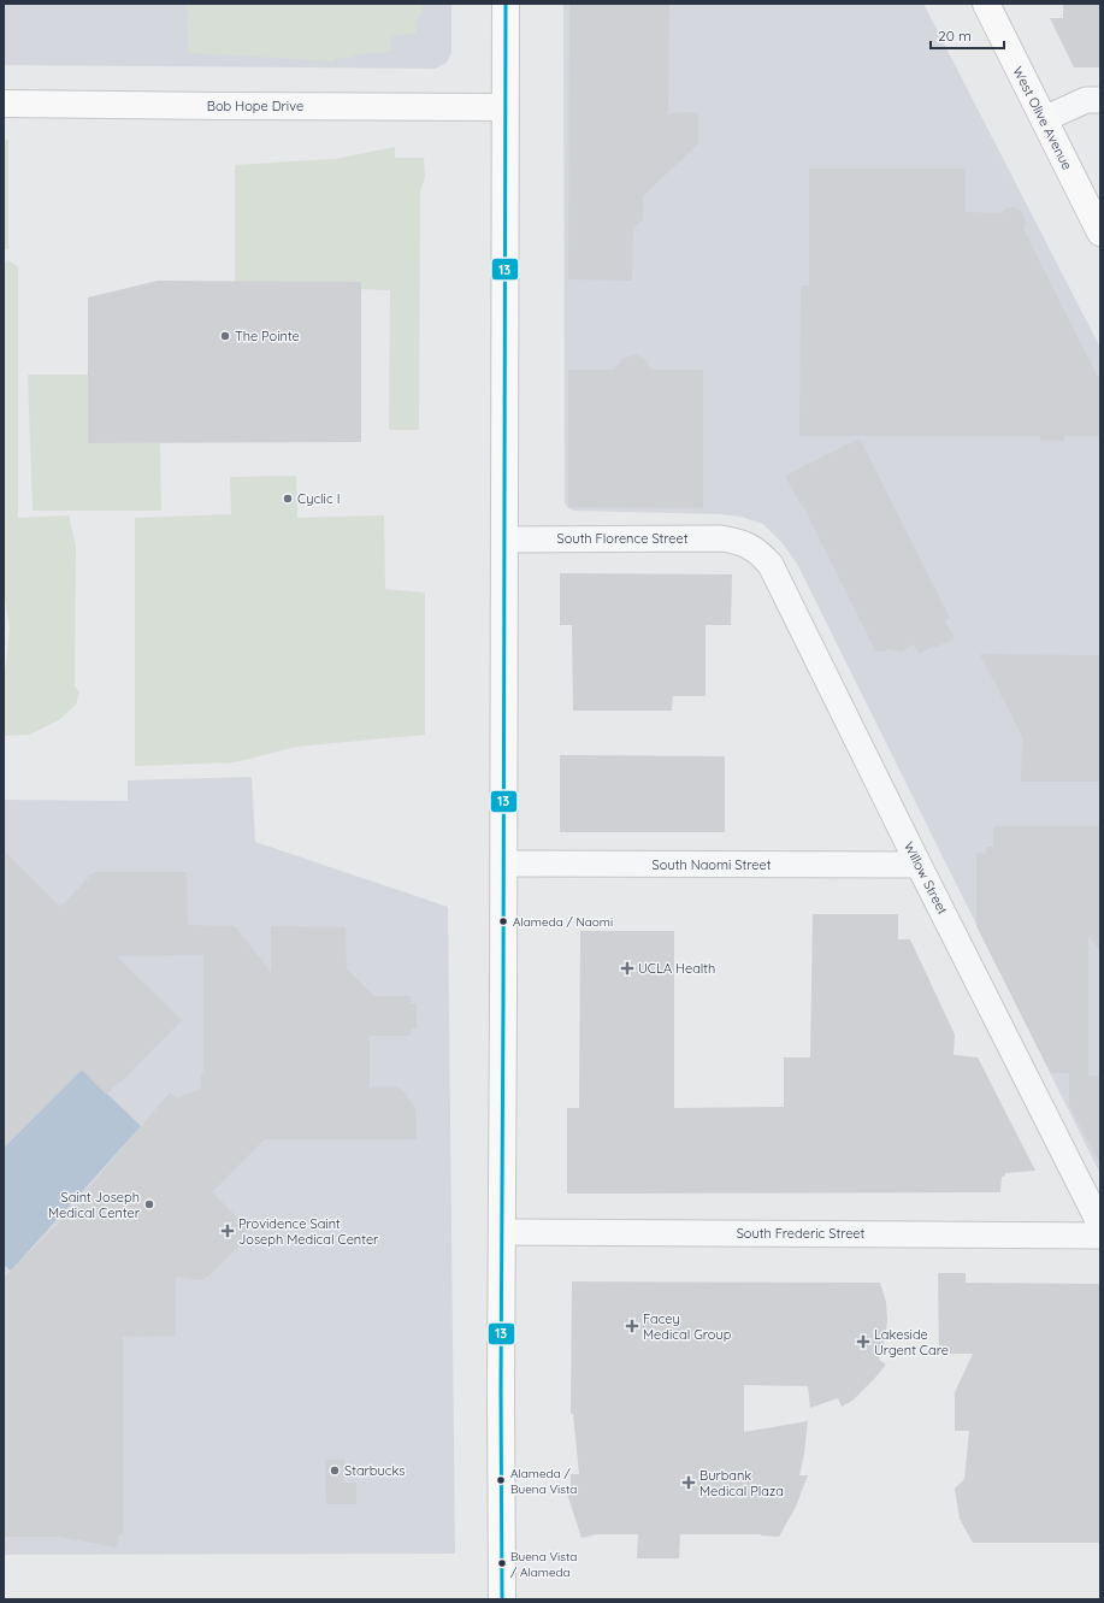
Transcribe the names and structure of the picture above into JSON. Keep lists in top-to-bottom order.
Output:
{
  "streets": {
    "main road": ["Bob Hope Drive", "West Olive Avenue"],
    "street": [
      "South Florence Street",
      "South Naomi Street",
      "Willow Street",
      "South Frederic Street"
    ]
  },
  "crossings": [
    ["South Florence Street", "Willow Street"],
    ["South Naomi Street", "Willow Street"]
  ],
  "places": {
    "other": [
      "The Pointe",
      "Cyclic I",
      "Alameda / Naomi",
      "Saint Joseph Medical Center",
      "Starbucks",
      "Alameda / Buena Vista",
      "Buena Vista / Alameda"
    ],
    "health": [
      "UCLA Health",
      "Providence Saint Joseph Medical Center",
      "Facey Medical Group",
      "Lakeside Urgent Care",
      "Burbank Medical Plaza"
    ]
  },
  "lines": ["transit line 13"],
  "scale_bar": "20 m"
}
